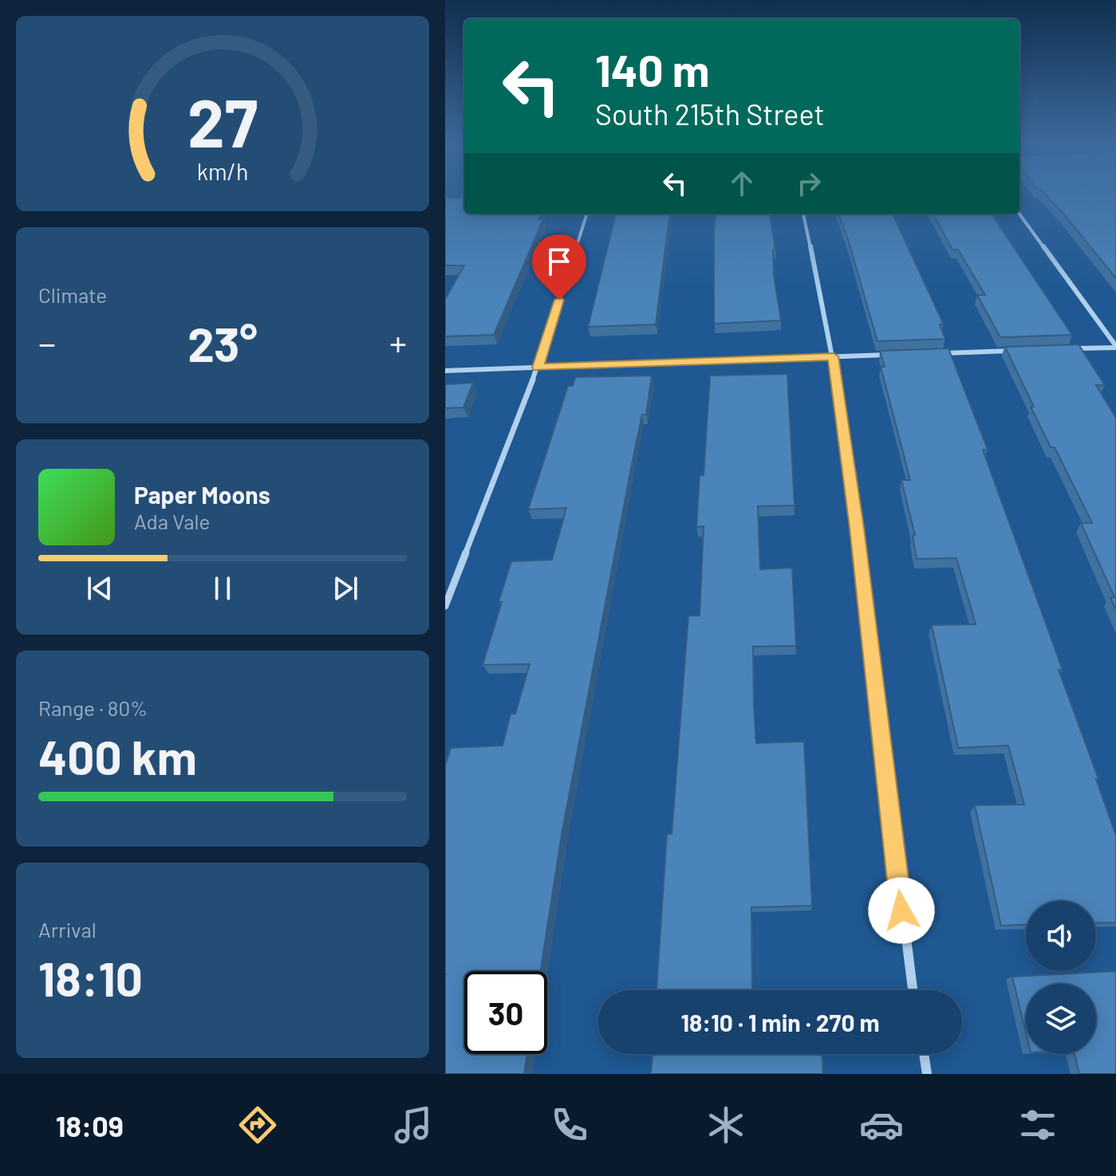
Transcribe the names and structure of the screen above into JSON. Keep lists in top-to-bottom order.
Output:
{
  "page": {
    "turn": ["140 m", "South 215th Street"],
    "tile": [
      "Climate",
      ["Range · 80%", "400 km"],
      ["Arrival", "18:10"]
    ],
    "heat": ["−", "23°", "+"],
    "song": ["Paper Moons", "Ada Vale"],
    "limit": "30",
    "trip": "18:10 · 1 min · 270 m",
    "tabs": "18:09",
    "gauge": ["27", "km/h"]
  }
}
